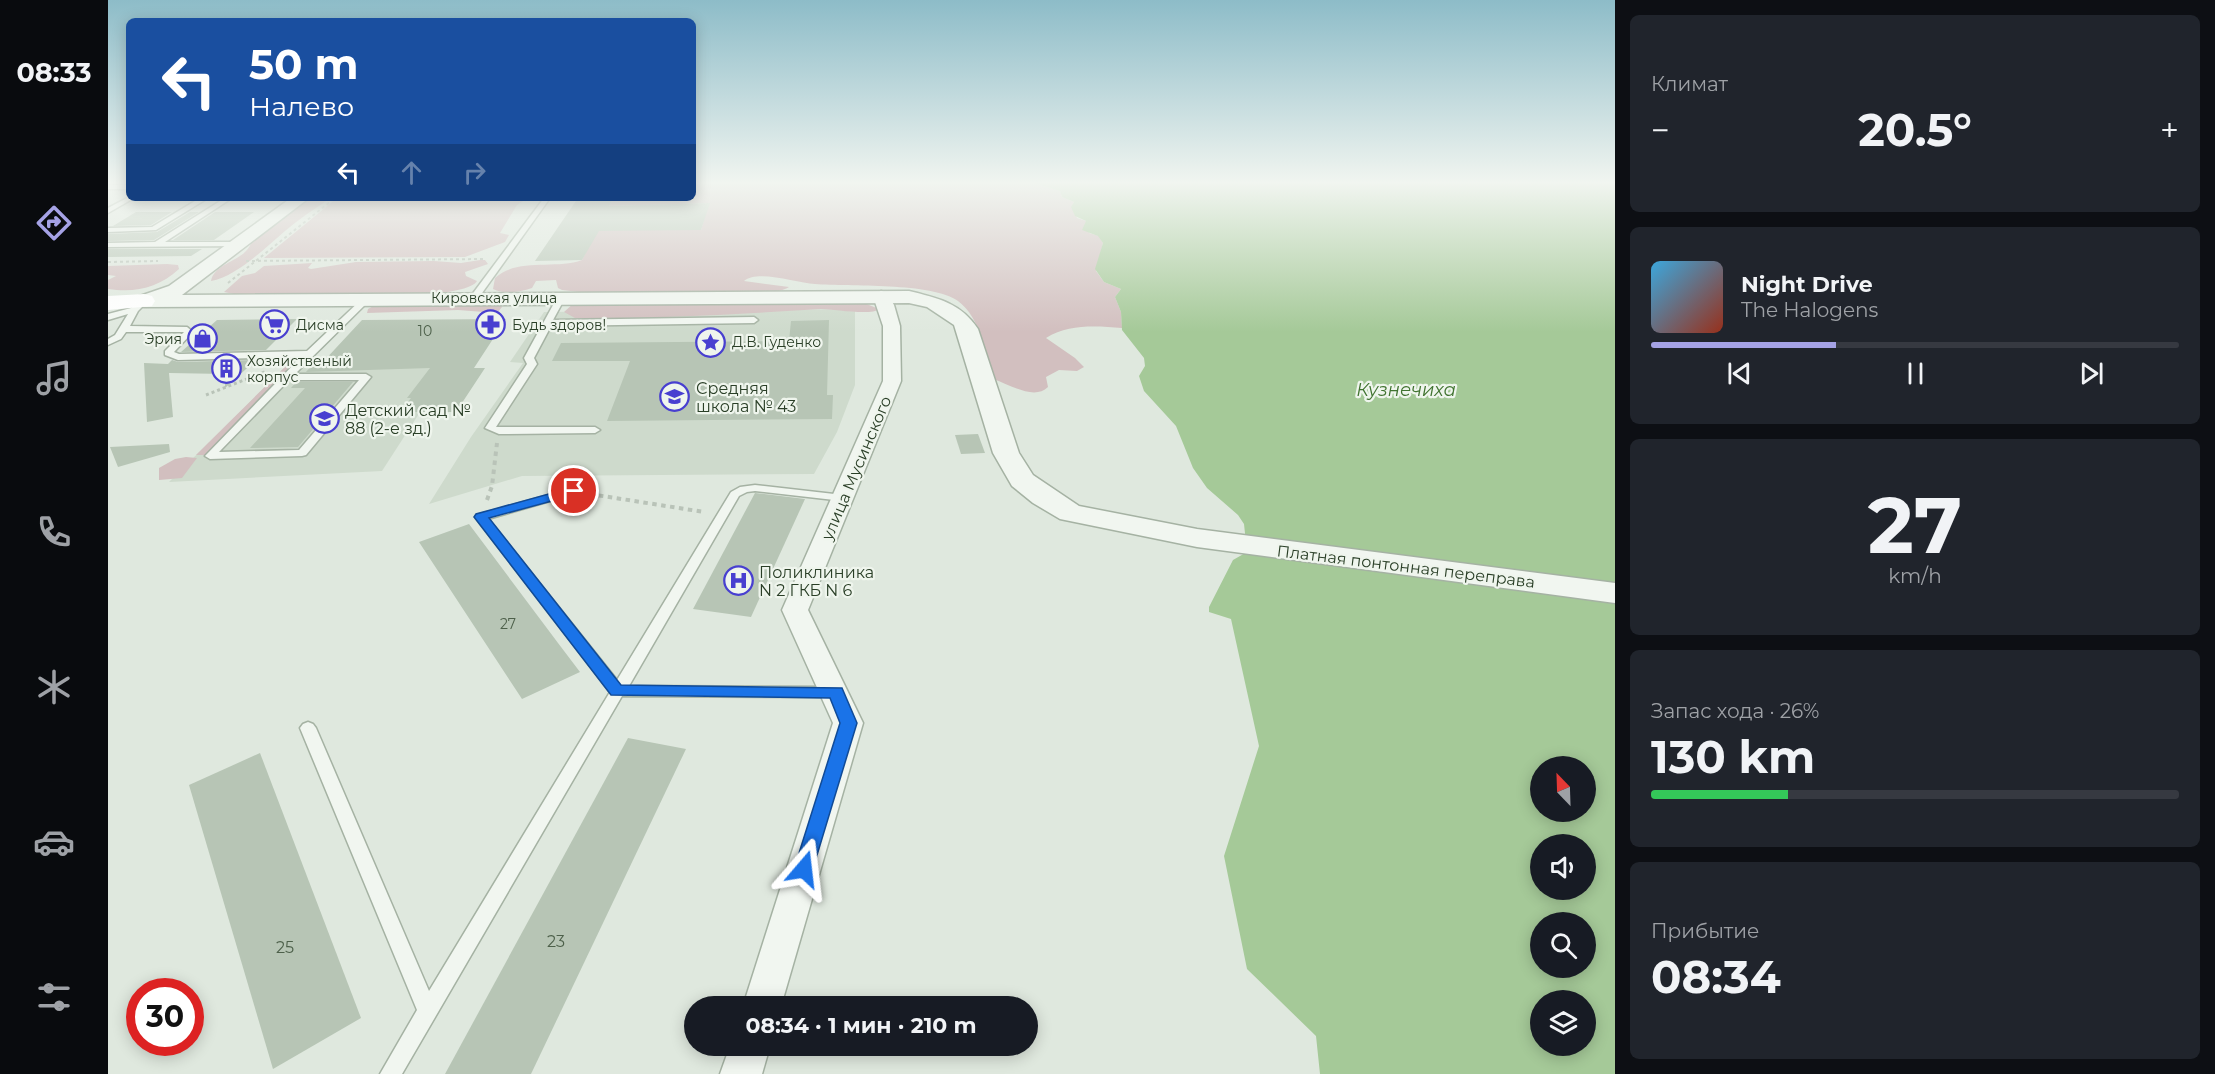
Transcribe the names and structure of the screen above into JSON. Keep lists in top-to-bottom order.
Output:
{
  "streets": {
    "main road": ["Кировская улица"],
    "street": ["улица Мусинского", "Платная понтонная переправа"]
  },
  "crossings": [
    ["Кировская улица", "улица Мусинского"],
    ["Кировская улица", "Платная понтонная переправа"]
  ],
  "water": ["Кузнечиха"],
  "places": {
    "supermarket": ["Дисма"],
    "pharmacy": ["Будь здоров!"],
    "shop": ["Эрия"],
    "place": ["Д.В. Гуденко"],
    "building": ["Хозяйственый корпус"],
    "school or university": ["Средняя школа № 43", "Детский сад № 88 (2-е зд.)"],
    "hospital": ["Поликлиника N 2 ГКБ N 6"]
  },
  "house_numbers": [
    "10",
    "27",
    "23",
    "25"
  ],
  "north": "top left",
  "page": {
    "tabs": "08:33",
    "tile": [
      "Климат",
      ["27", "km/h"],
      ["Запас хода · 26%", "130 km"],
      ["Прибытие", "08:34"]
    ],
    "turn": ["50 m", "Налево"],
    "heat": ["−", "20.5°", "+"],
    "song": ["Night Drive", "The Halogens"],
    "limit": "30",
    "trip": "08:34 · 1 мин · 210 m"
  }
}
